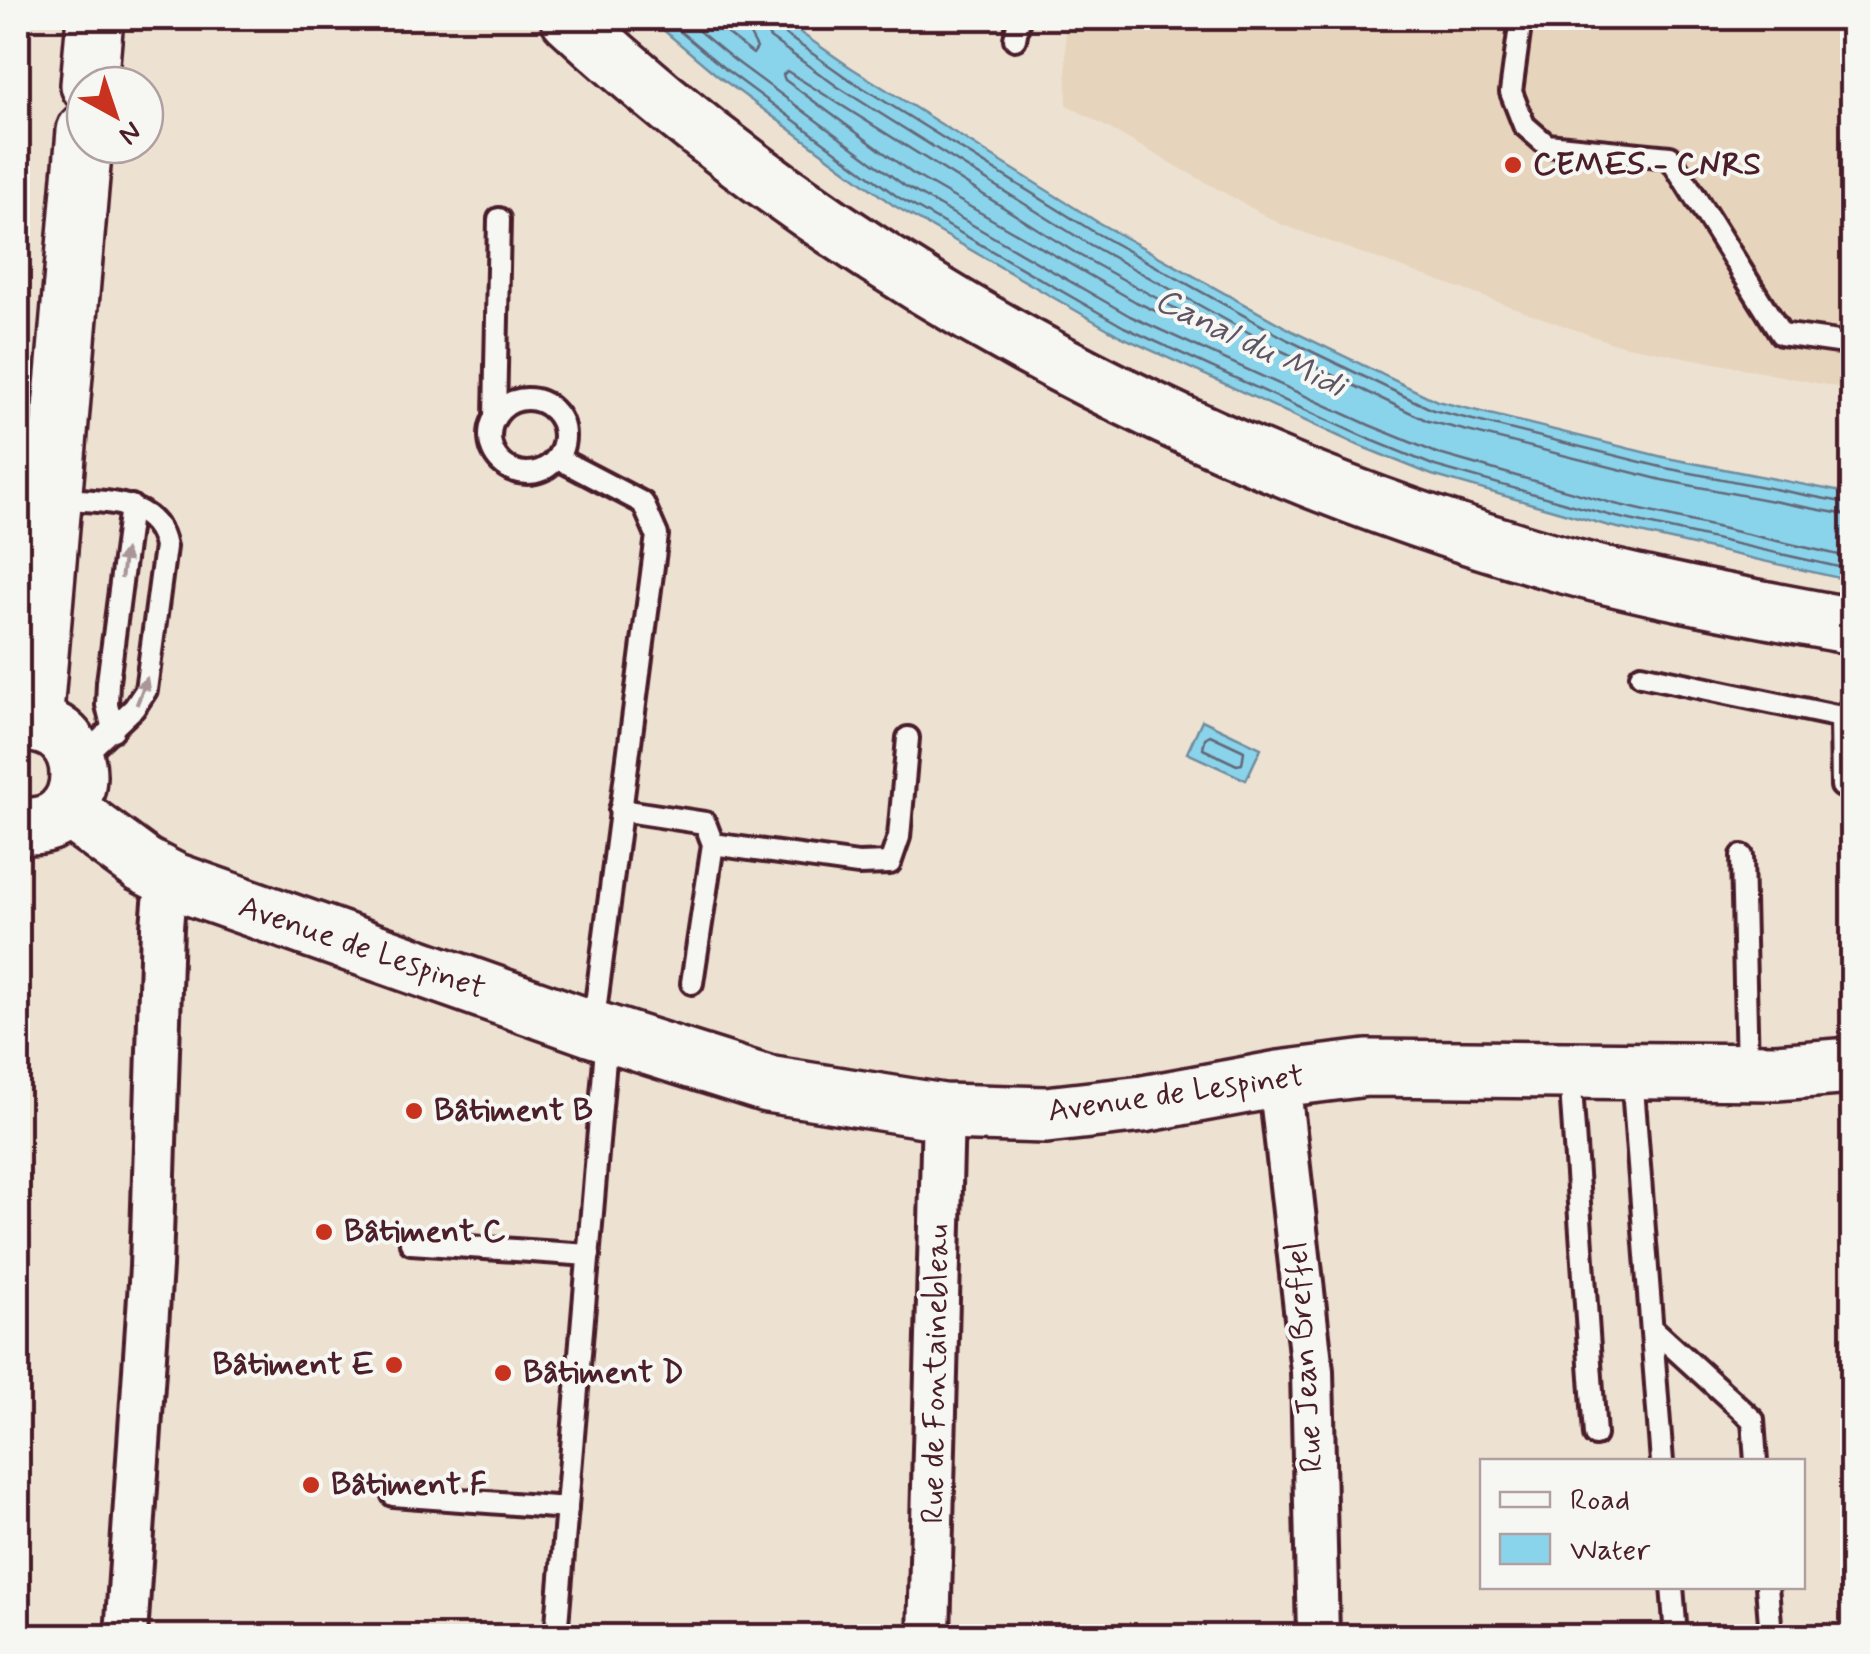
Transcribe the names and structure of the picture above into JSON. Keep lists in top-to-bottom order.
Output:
{
  "streets": {
    "street": ["Avenue de Lespinet", "Rue Jean Breffel", "Rue de Fontainebleau"]
  },
  "crossings": [
    ["Avenue de Lespinet", "Rue Jean Breffel"],
    ["Avenue de Lespinet", "Rue de Fontainebleau"]
  ],
  "water": ["Canal du Midi"],
  "places": [
    "CEMES - CNRS",
    "Bâtiment B",
    "Bâtiment C",
    "Bâtiment E",
    "Bâtiment D",
    "Bâtiment F"
  ],
  "legend": ["Road", "Water"],
  "north": "bottom right"
}
